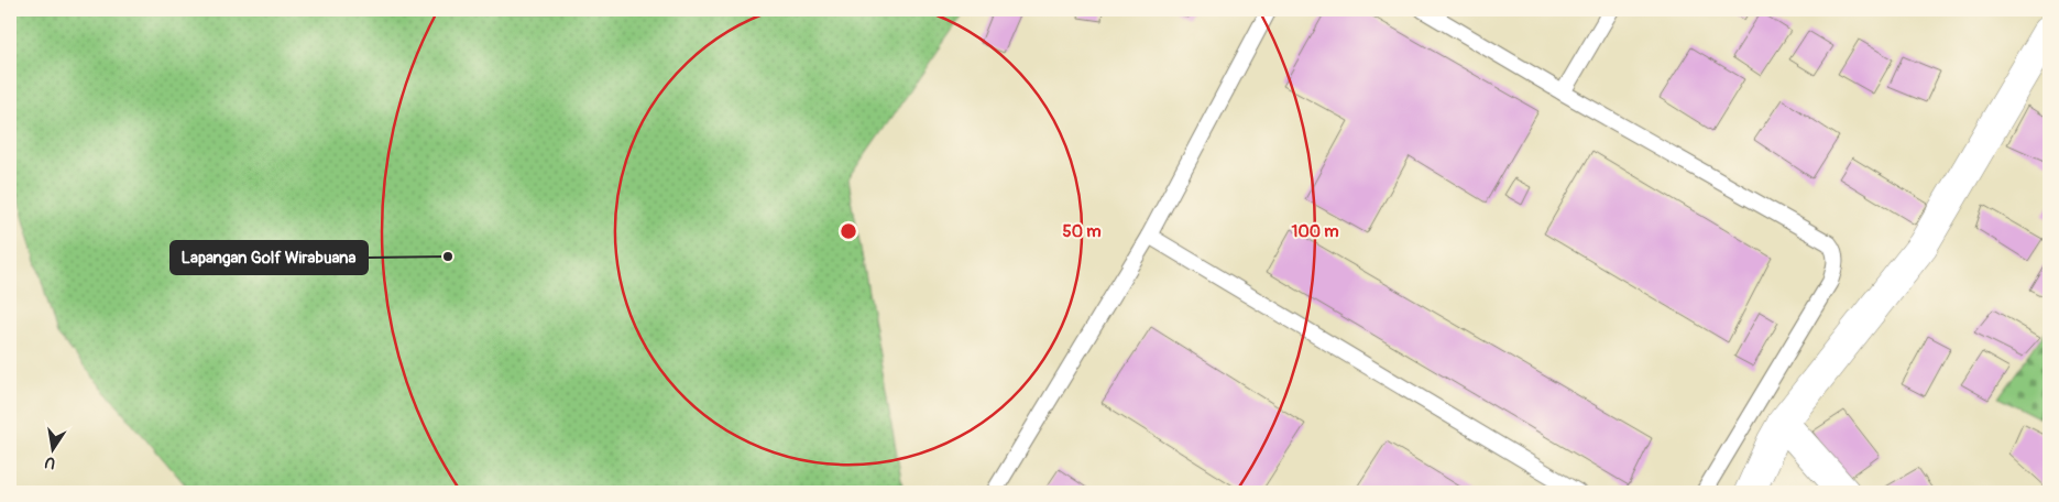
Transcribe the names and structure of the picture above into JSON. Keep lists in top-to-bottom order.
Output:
{
  "places": ["Lapangan Golf Wirabuana"],
  "north": "bottom",
  "rings": ["50 m", "100 m"]
}
